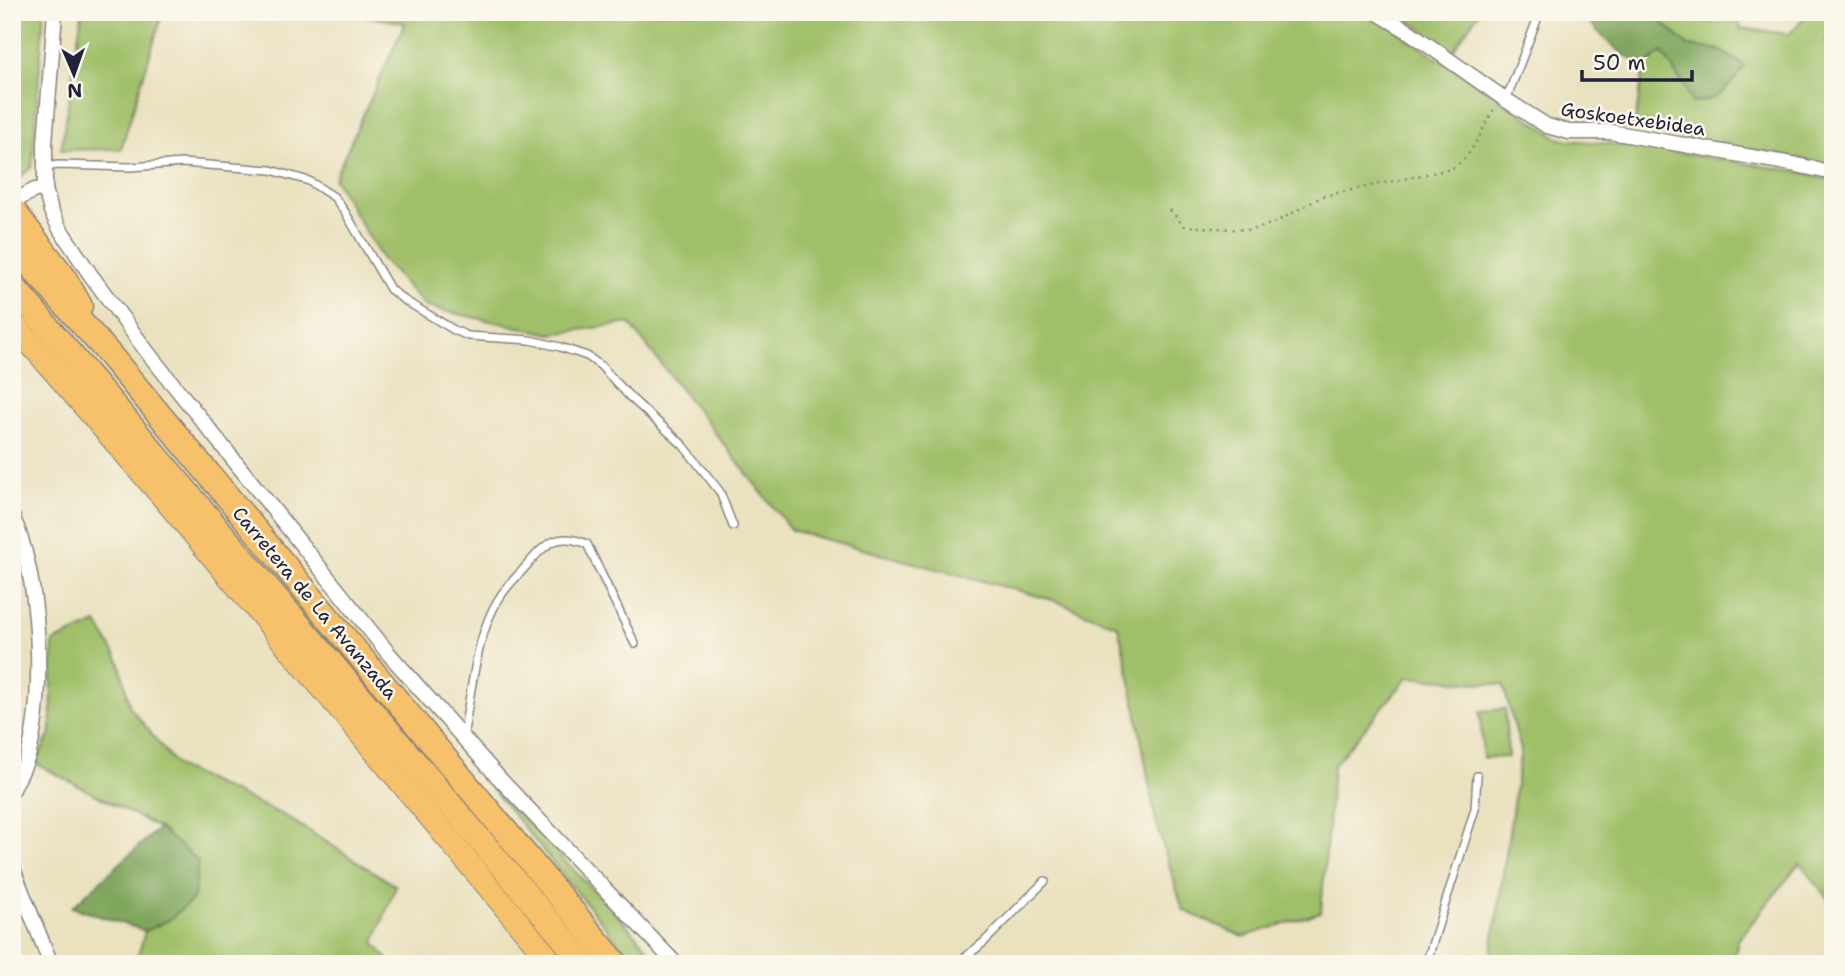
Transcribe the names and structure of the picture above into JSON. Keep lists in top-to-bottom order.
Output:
{
  "streets": {
    "highway": ["Carretera de La Avanzada"],
    "street": ["Goskoetxebidea"]
  },
  "scale_bar": "50 m",
  "north": "bottom"
}
